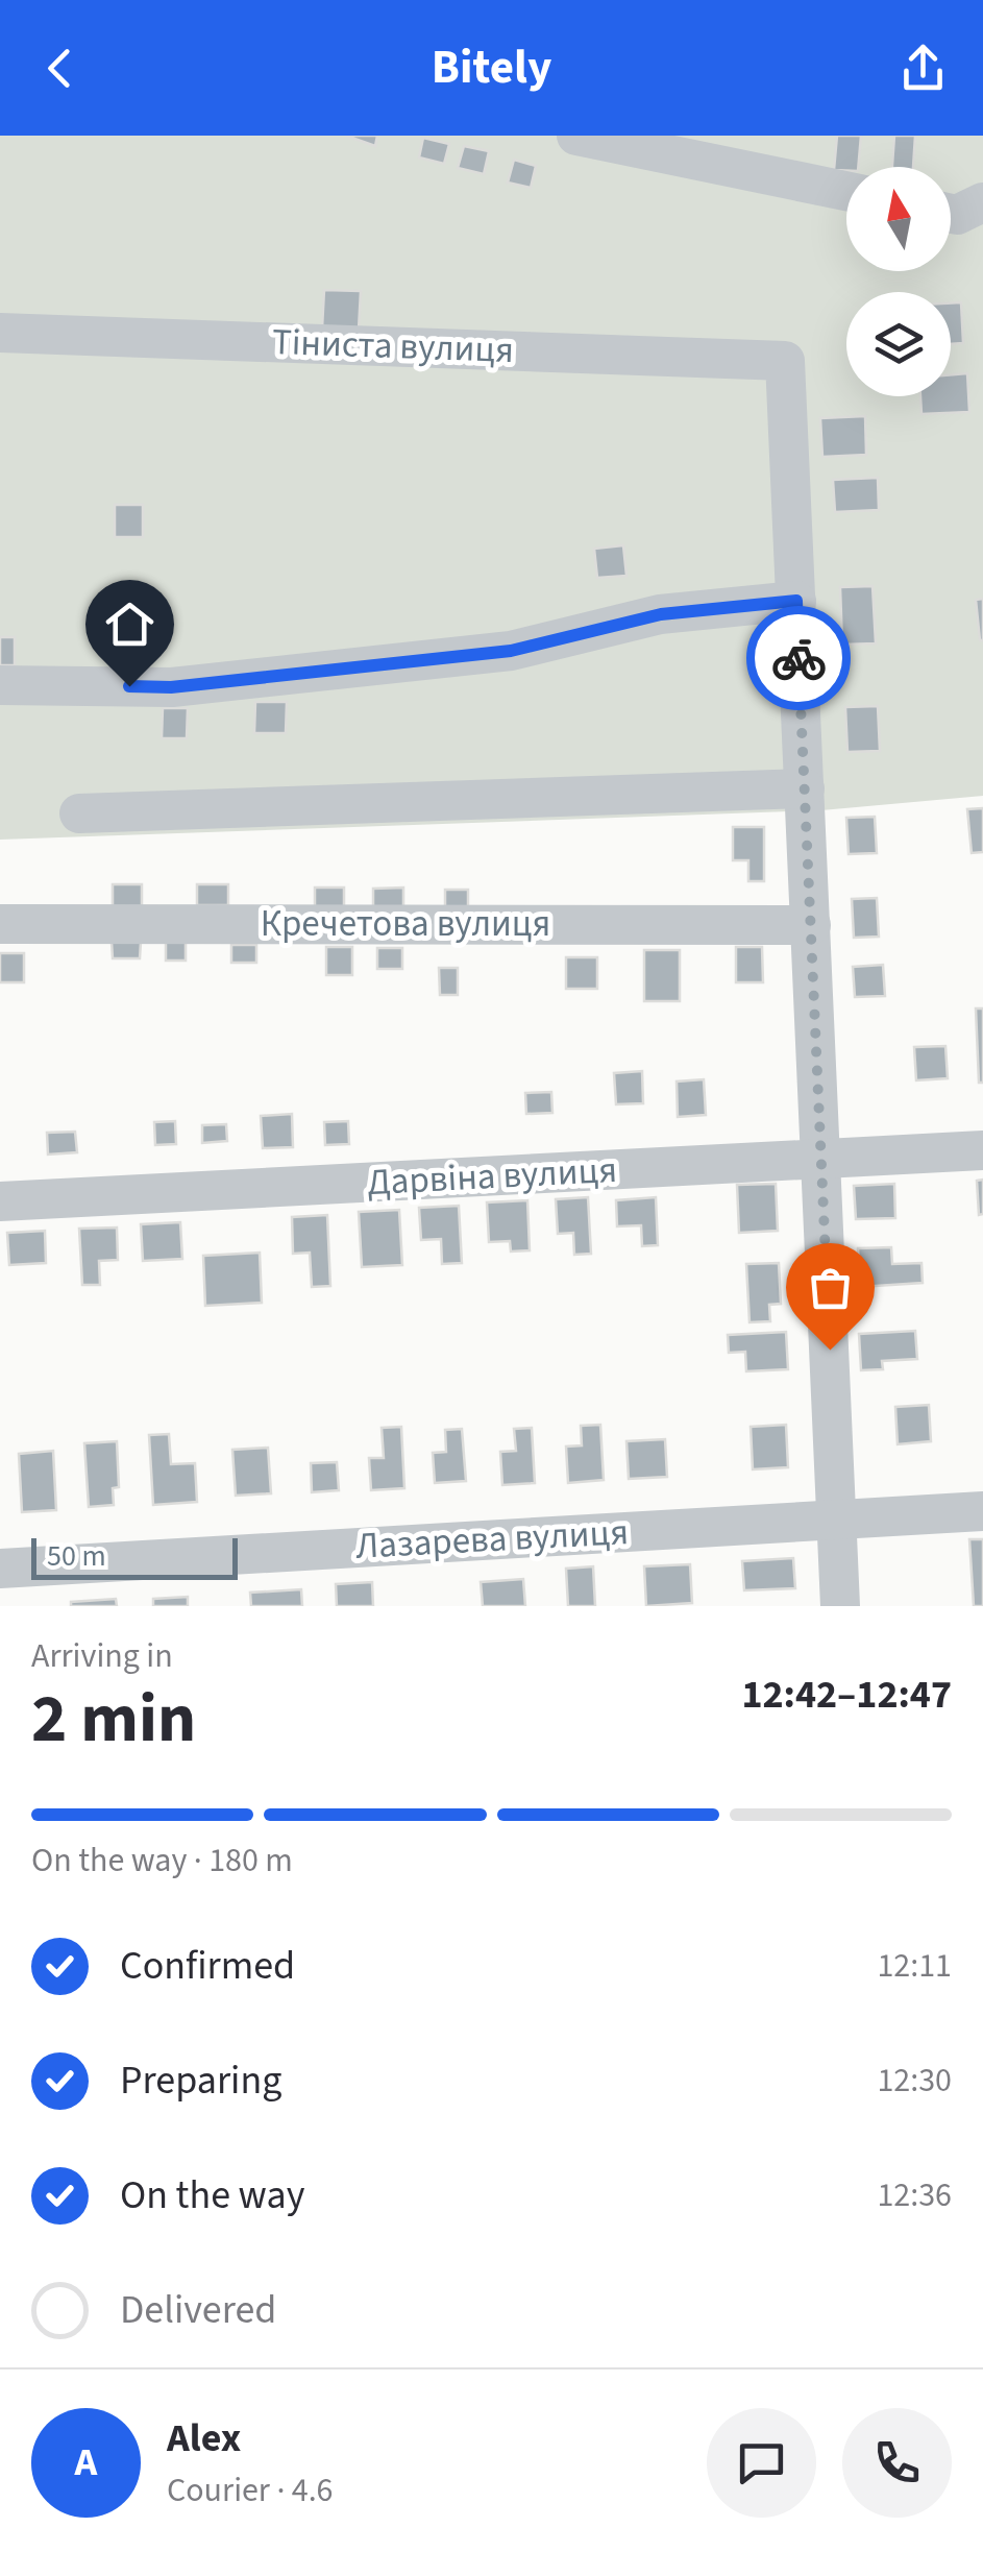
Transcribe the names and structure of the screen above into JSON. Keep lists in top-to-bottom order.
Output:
{
  "streets": {
    "street": [
      "Тіниста вулиця",
      "Кречетова вулиця",
      "Дарвіна вулиця",
      "Лазарева вулиця"
    ]
  },
  "scale_bar": "50 m",
  "north": "top",
  "page": {
    "header": "Bitely",
    "scale": "50 m",
    "heading": ["2 min", "Arriving in", "12:42–12:47"],
    "panel": ["Alex", "Courier · 4.6"],
    "bar": "On the way · 180 m",
    "list": [
      ["Confirmed", "12:11"],
      ["Preparing", "12:30"],
      ["On the way", "12:36"],
      "Delivered"
    ],
    "round": "A"
  }
}
